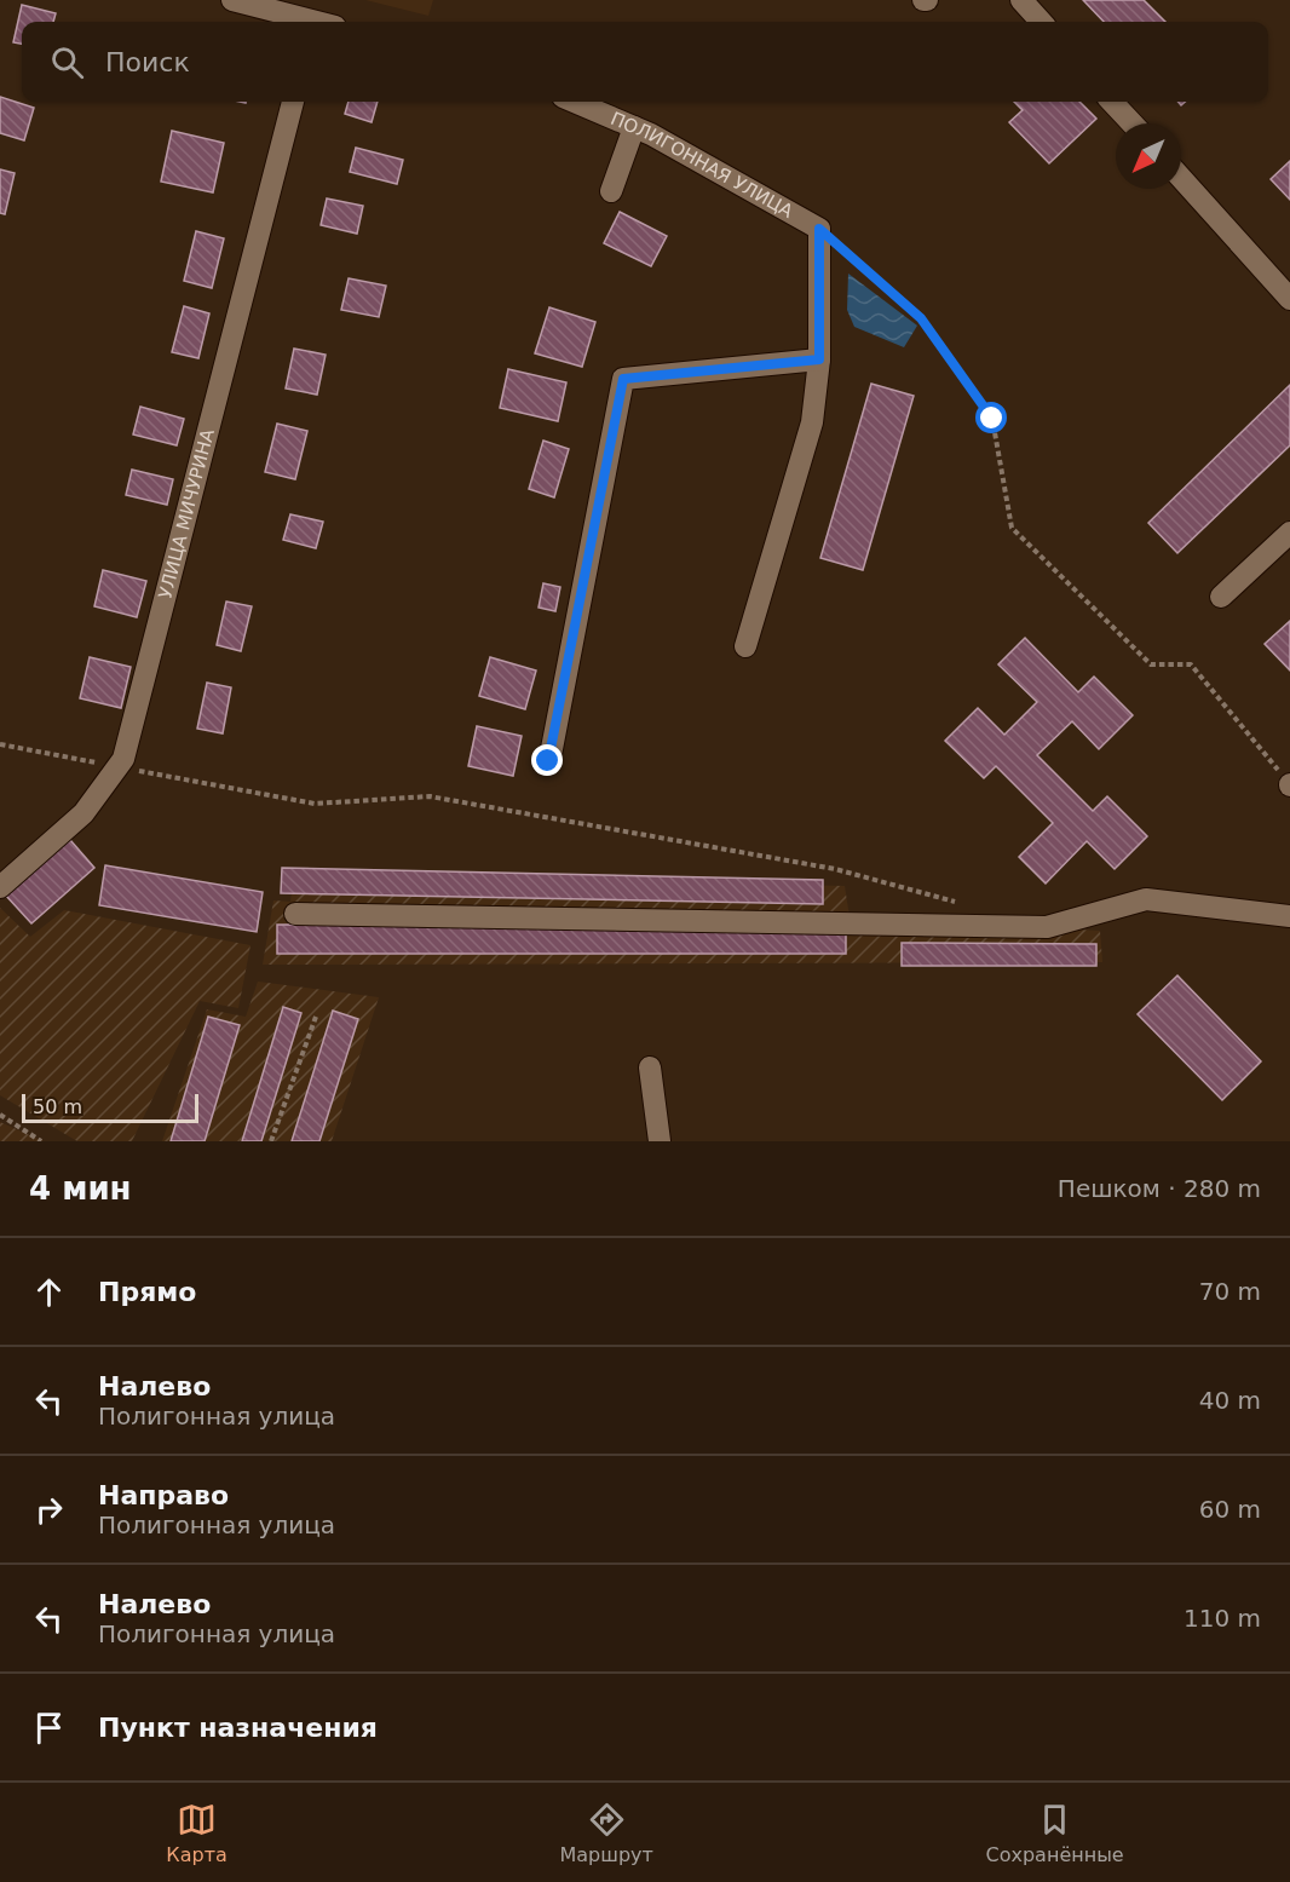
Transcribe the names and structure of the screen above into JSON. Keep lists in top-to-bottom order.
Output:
{
  "streets": {
    "street": ["ПОЛИГОННАЯ УЛИЦА", "УЛИЦА МИЧУРИНА"]
  },
  "scale_bar": "50 m",
  "north": "bottom left",
  "page": {
    "search": "Поиск",
    "scale": "50 m",
    "heading": ["4 мин", "Пешком · 280 m"],
    "list": [
      ["Прямо", "70 m"],
      ["Налево", "Полигонная улица", "40 m"],
      ["Направо", "Полигонная улица", "60 m"],
      ["Налево", "Полигонная улица", "110 m"],
      "Пункт назначения"
    ],
    "nav": ["Карта", "Маршрут", "Сохранённые"]
  }
}
